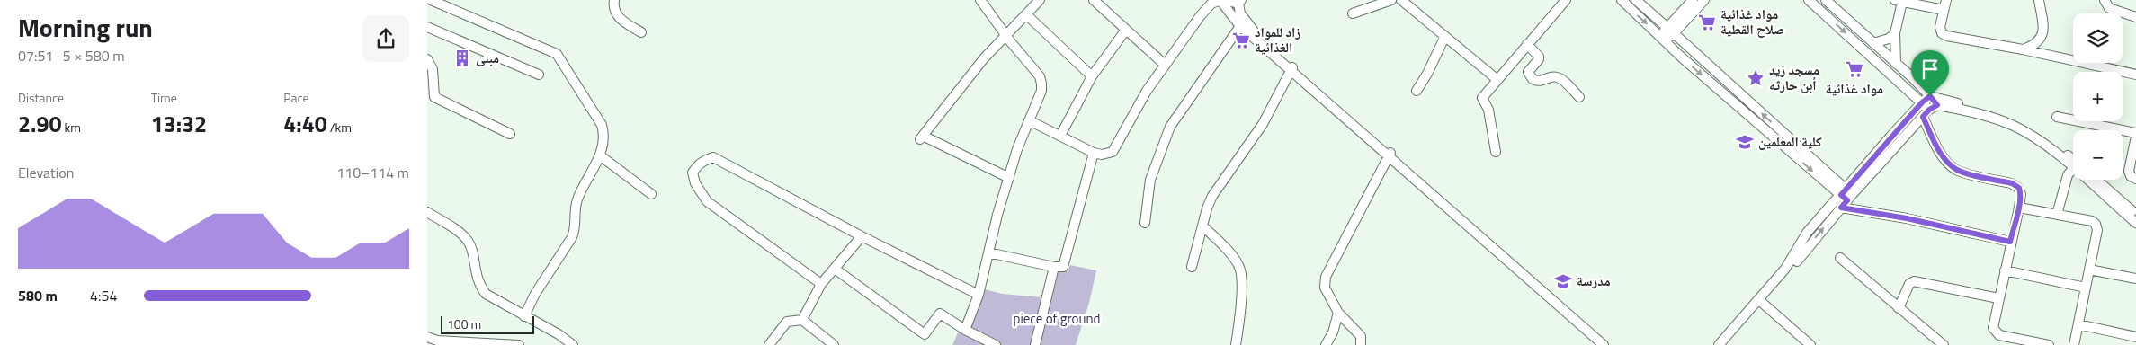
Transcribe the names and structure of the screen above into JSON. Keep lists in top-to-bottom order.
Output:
{
  "parks": ["piece of ground"],
  "places": {
    "supermarket": ["مواد غذائية صلاح القطية", "زاد للمواد الغذائية", "مواد غذائية"],
    "building": ["مبنى"],
    "place": ["مسجد زيد أبن حارثه"],
    "school or university": ["كلية المعلمين", "مدرسة"]
  },
  "scale_bar": "100 m",
  "page": {
    "heading": ["Morning run", "07:51 · 5 × 580 m"],
    "map_buttons": ["+", "−"],
    "stats": [
      ["Distance", "2.90 km"],
      ["Time", "13:32"],
      ["Pace", "4:40 /km"]
    ],
    "chart": ["Elevation", "110–114 m"],
    "list": [
      {
        "name": "580 m",
        "note": "4:54"
      }
    ],
    "scale": "100 m"
  }
}
